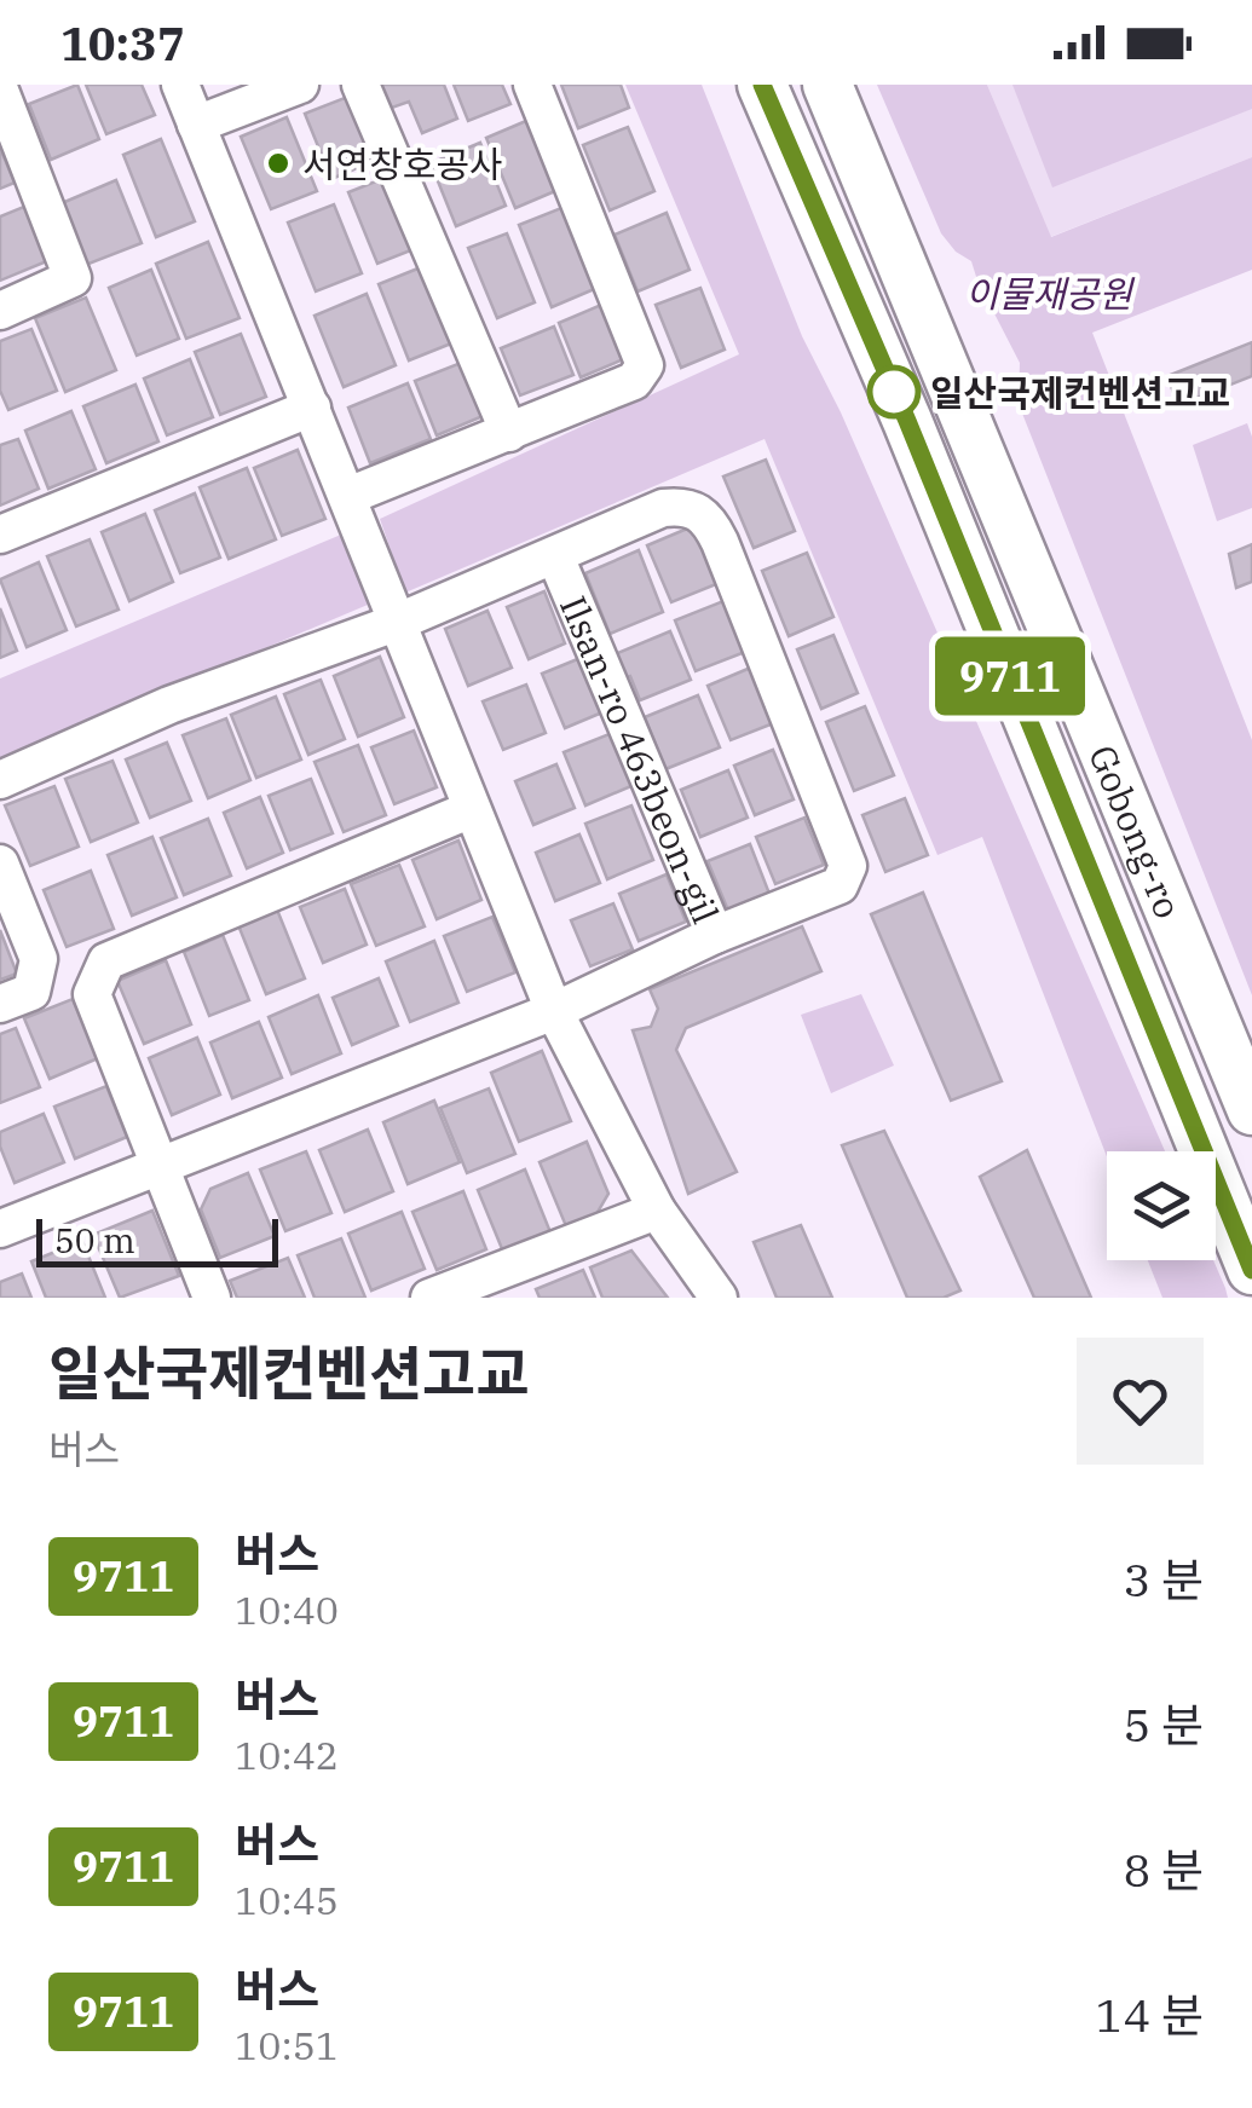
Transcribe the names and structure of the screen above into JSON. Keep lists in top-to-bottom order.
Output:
{
  "streets": {
    "main road": ["Gobong-ro"],
    "street": ["Ilsan-ro 463beon-gil"]
  },
  "parks": ["이물재공원"],
  "places": ["서연창호공사", "일산국제컨벤션고교"],
  "lines": ["bus line 9711"],
  "scale_bar": "50 m",
  "page": {
    "status": "10:37",
    "on_map": "9711",
    "scale": "50 m",
    "heading": ["일산국제컨벤션고교", "버스"],
    "list": [
      {
        "mark": "9711",
        "name": "버스",
        "note": "10:40",
        "value": "3 분"
      },
      {
        "mark": "9711",
        "name": "버스",
        "note": "10:42",
        "value": "5 분"
      },
      {
        "mark": "9711",
        "name": "버스",
        "note": "10:45",
        "value": "8 분"
      },
      {
        "mark": "9711",
        "name": "버스",
        "note": "10:51",
        "value": "14 분"
      }
    ]
  }
}
